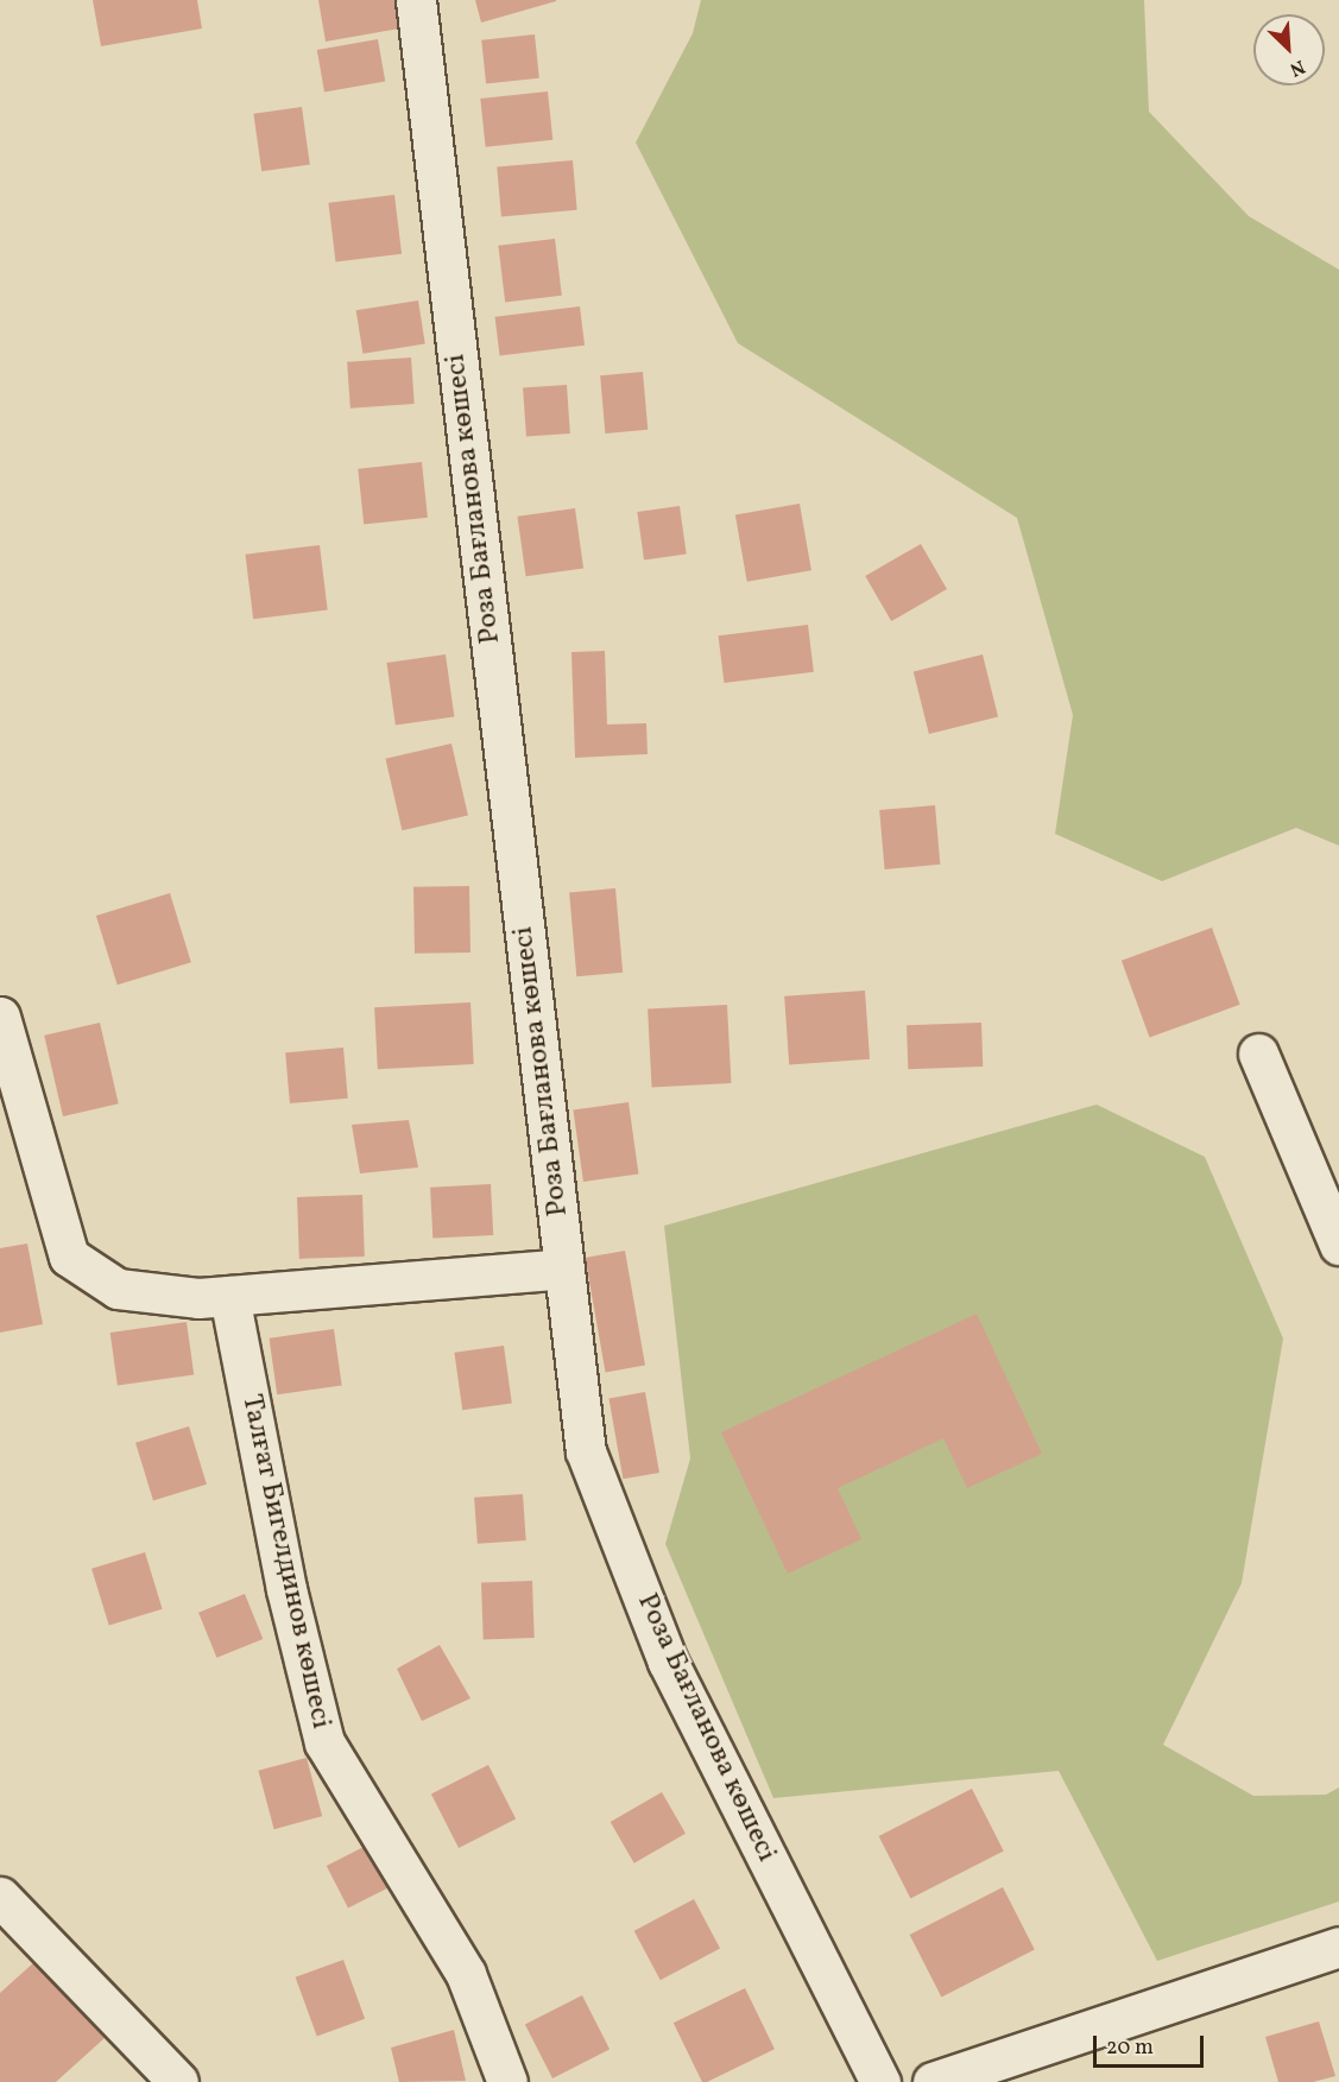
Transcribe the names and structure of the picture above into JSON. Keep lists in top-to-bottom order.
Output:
{
  "streets": {
    "street": ["Роза Бағланова көшесі", "Талғат Бигелдинов көшесі"]
  },
  "scale_bar": "20 m",
  "north": "bottom right"
}
